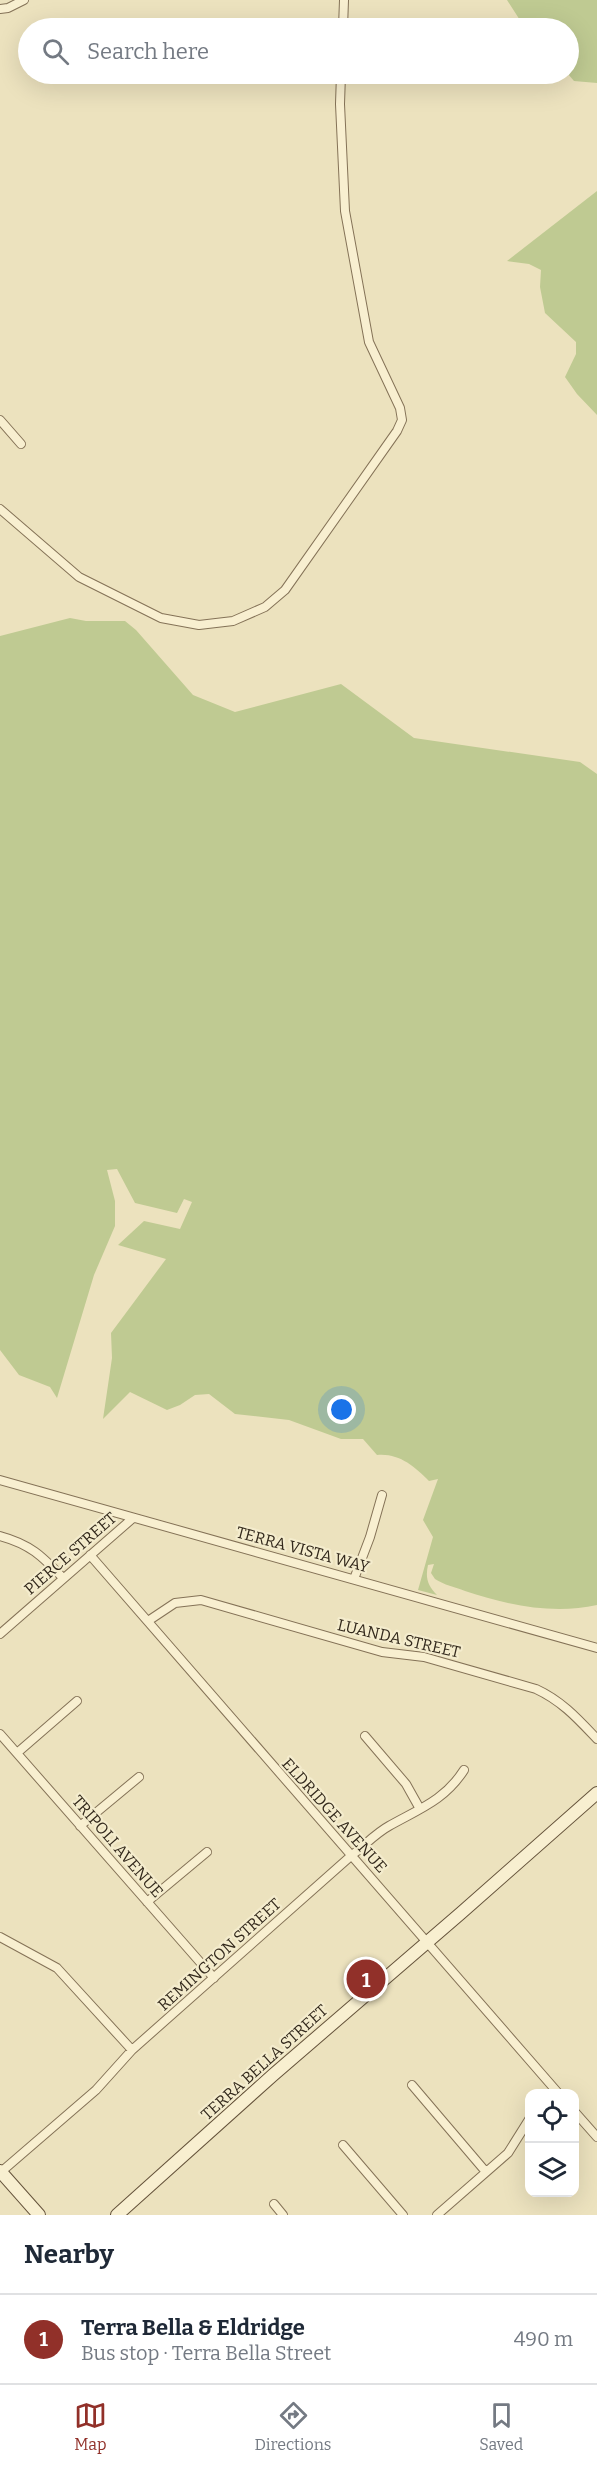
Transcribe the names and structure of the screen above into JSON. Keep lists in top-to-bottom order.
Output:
{
  "streets": {
    "street": [
      "TERRA VISTA WAY",
      "PIERCE STREET",
      "LUANDA STREET",
      "ELDRIDGE AVENUE",
      "TRIPOLI AVENUE",
      "REMINGTON STREET",
      "TERRA BELLA STREET"
    ]
  },
  "crossings": [
    ["TERRA VISTA WAY", "PIERCE STREET"],
    ["PIERCE STREET", "ELDRIDGE AVENUE"],
    ["LUANDA STREET", "ELDRIDGE AVENUE"],
    ["ELDRIDGE AVENUE", "REMINGTON STREET"],
    ["ELDRIDGE AVENUE", "TERRA BELLA STREET"],
    ["TRIPOLI AVENUE", "REMINGTON STREET"]
  ],
  "page": {
    "search": "Search here",
    "pins": "1",
    "heading": "Nearby",
    "list": [
      {
        "mark": "1",
        "name": "Terra Bella & Eldridge",
        "note": "Bus stop · Terra Bella Street",
        "value": "490 m"
      }
    ],
    "nav": ["Map", "Directions", "Saved"]
  }
}
